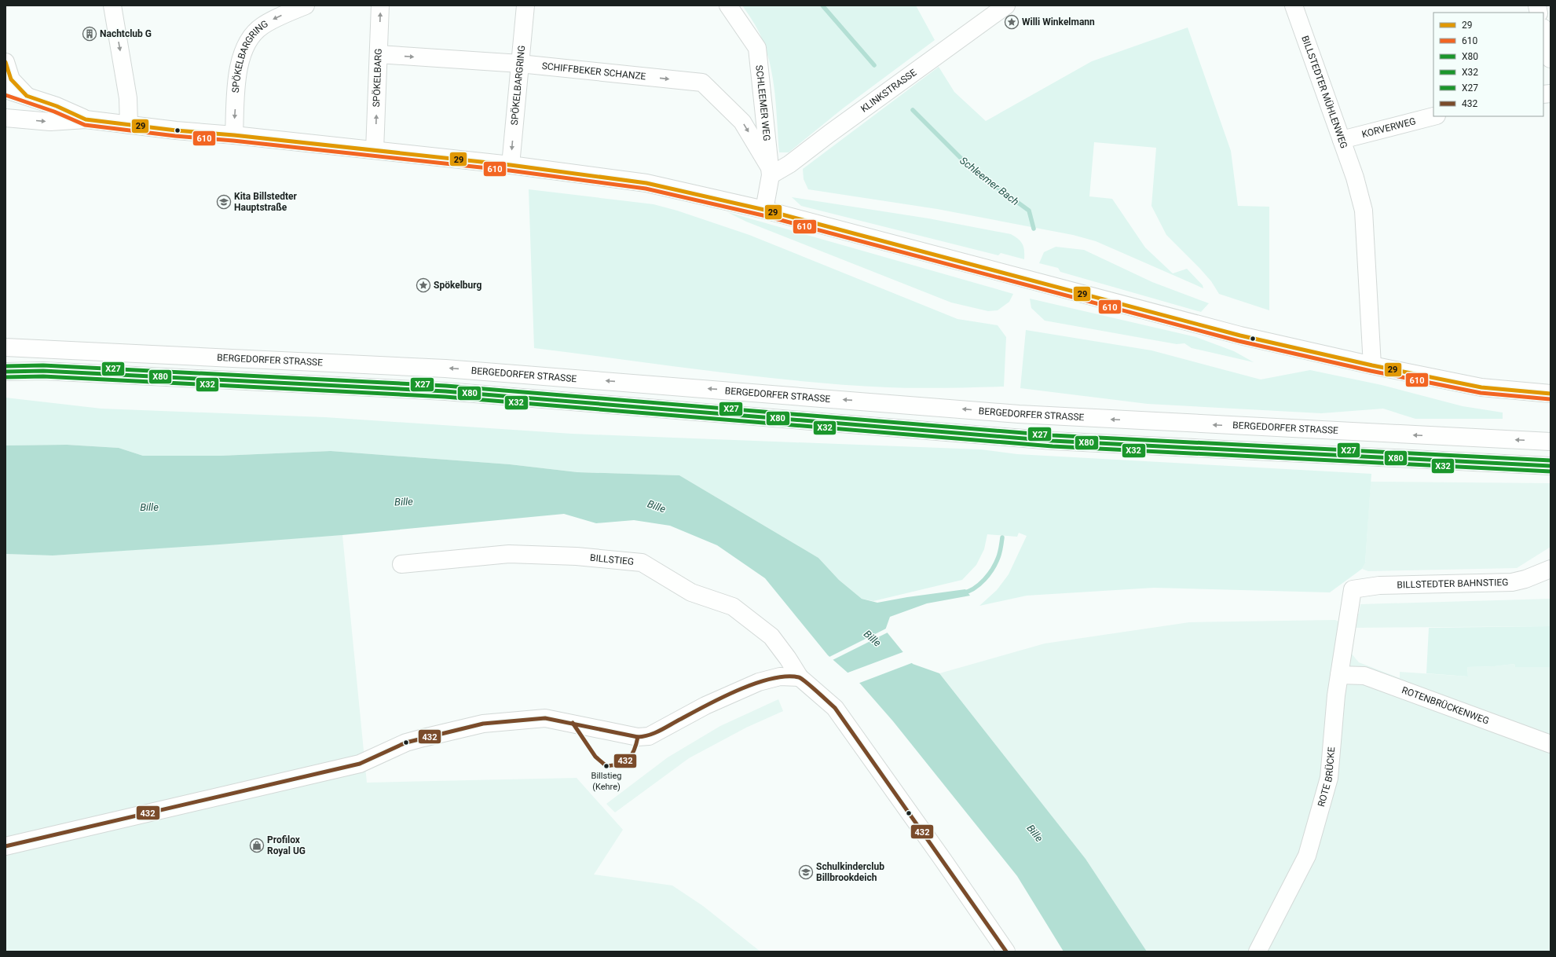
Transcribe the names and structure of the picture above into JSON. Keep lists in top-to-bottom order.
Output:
{
  "streets": {
    "main road": [
      "SPÖKELBARGRING",
      "SCHIFFBEKER SCHANZE",
      "SPÖKELBARG",
      "KLINKSTRASSE",
      "BILLSTEDTER MÜHLENWEG",
      "SCHLEEMER WEG",
      "KORVERWEG",
      "BERGEDORFER STRASSE",
      "BILLSTIEG",
      "BILLSTEDTER BAHNSTIEG",
      "ROTENBRÜCKENWEG",
      "ROTE BRÜCKE"
    ]
  },
  "crossings": [
    ["SPÖKELBARGRING", "SCHIFFBEKER SCHANZE"],
    ["SCHIFFBEKER SCHANZE", "SPÖKELBARG"],
    ["SCHIFFBEKER SCHANZE", "KLINKSTRASSE"],
    ["SCHIFFBEKER SCHANZE", "SCHLEEMER WEG"],
    ["KLINKSTRASSE", "SCHLEEMER WEG"],
    ["BILLSTEDTER MÜHLENWEG", "KORVERWEG"],
    ["BILLSTEDTER BAHNSTIEG", "ROTE BRÜCKE"],
    ["ROTENBRÜCKENWEG", "ROTE BRÜCKE"]
  ],
  "one_way": ["SPÖKELBARGRING", "SPÖKELBARG"],
  "water": ["Schleemer Bach", "Bille"],
  "places": {
    "place": ["Willi Winkelmann", "Spökelburg"],
    "building": ["Nachtclub G"],
    "school or university": ["Kita Billstedter Hauptstraße", "Schulkinderclub Billbrookdeich"],
    "other": ["Billstieg (Kehre)"],
    "shop": ["Profilox Royal UG"]
  },
  "lines": [
    "transit line 29",
    "transit line 610",
    "transit line X27",
    "transit line X80",
    "transit line X32",
    "transit line 432"
  ],
  "legend": [
    "29",
    "610",
    "X80",
    "X32",
    "X27",
    "432"
  ]
}
